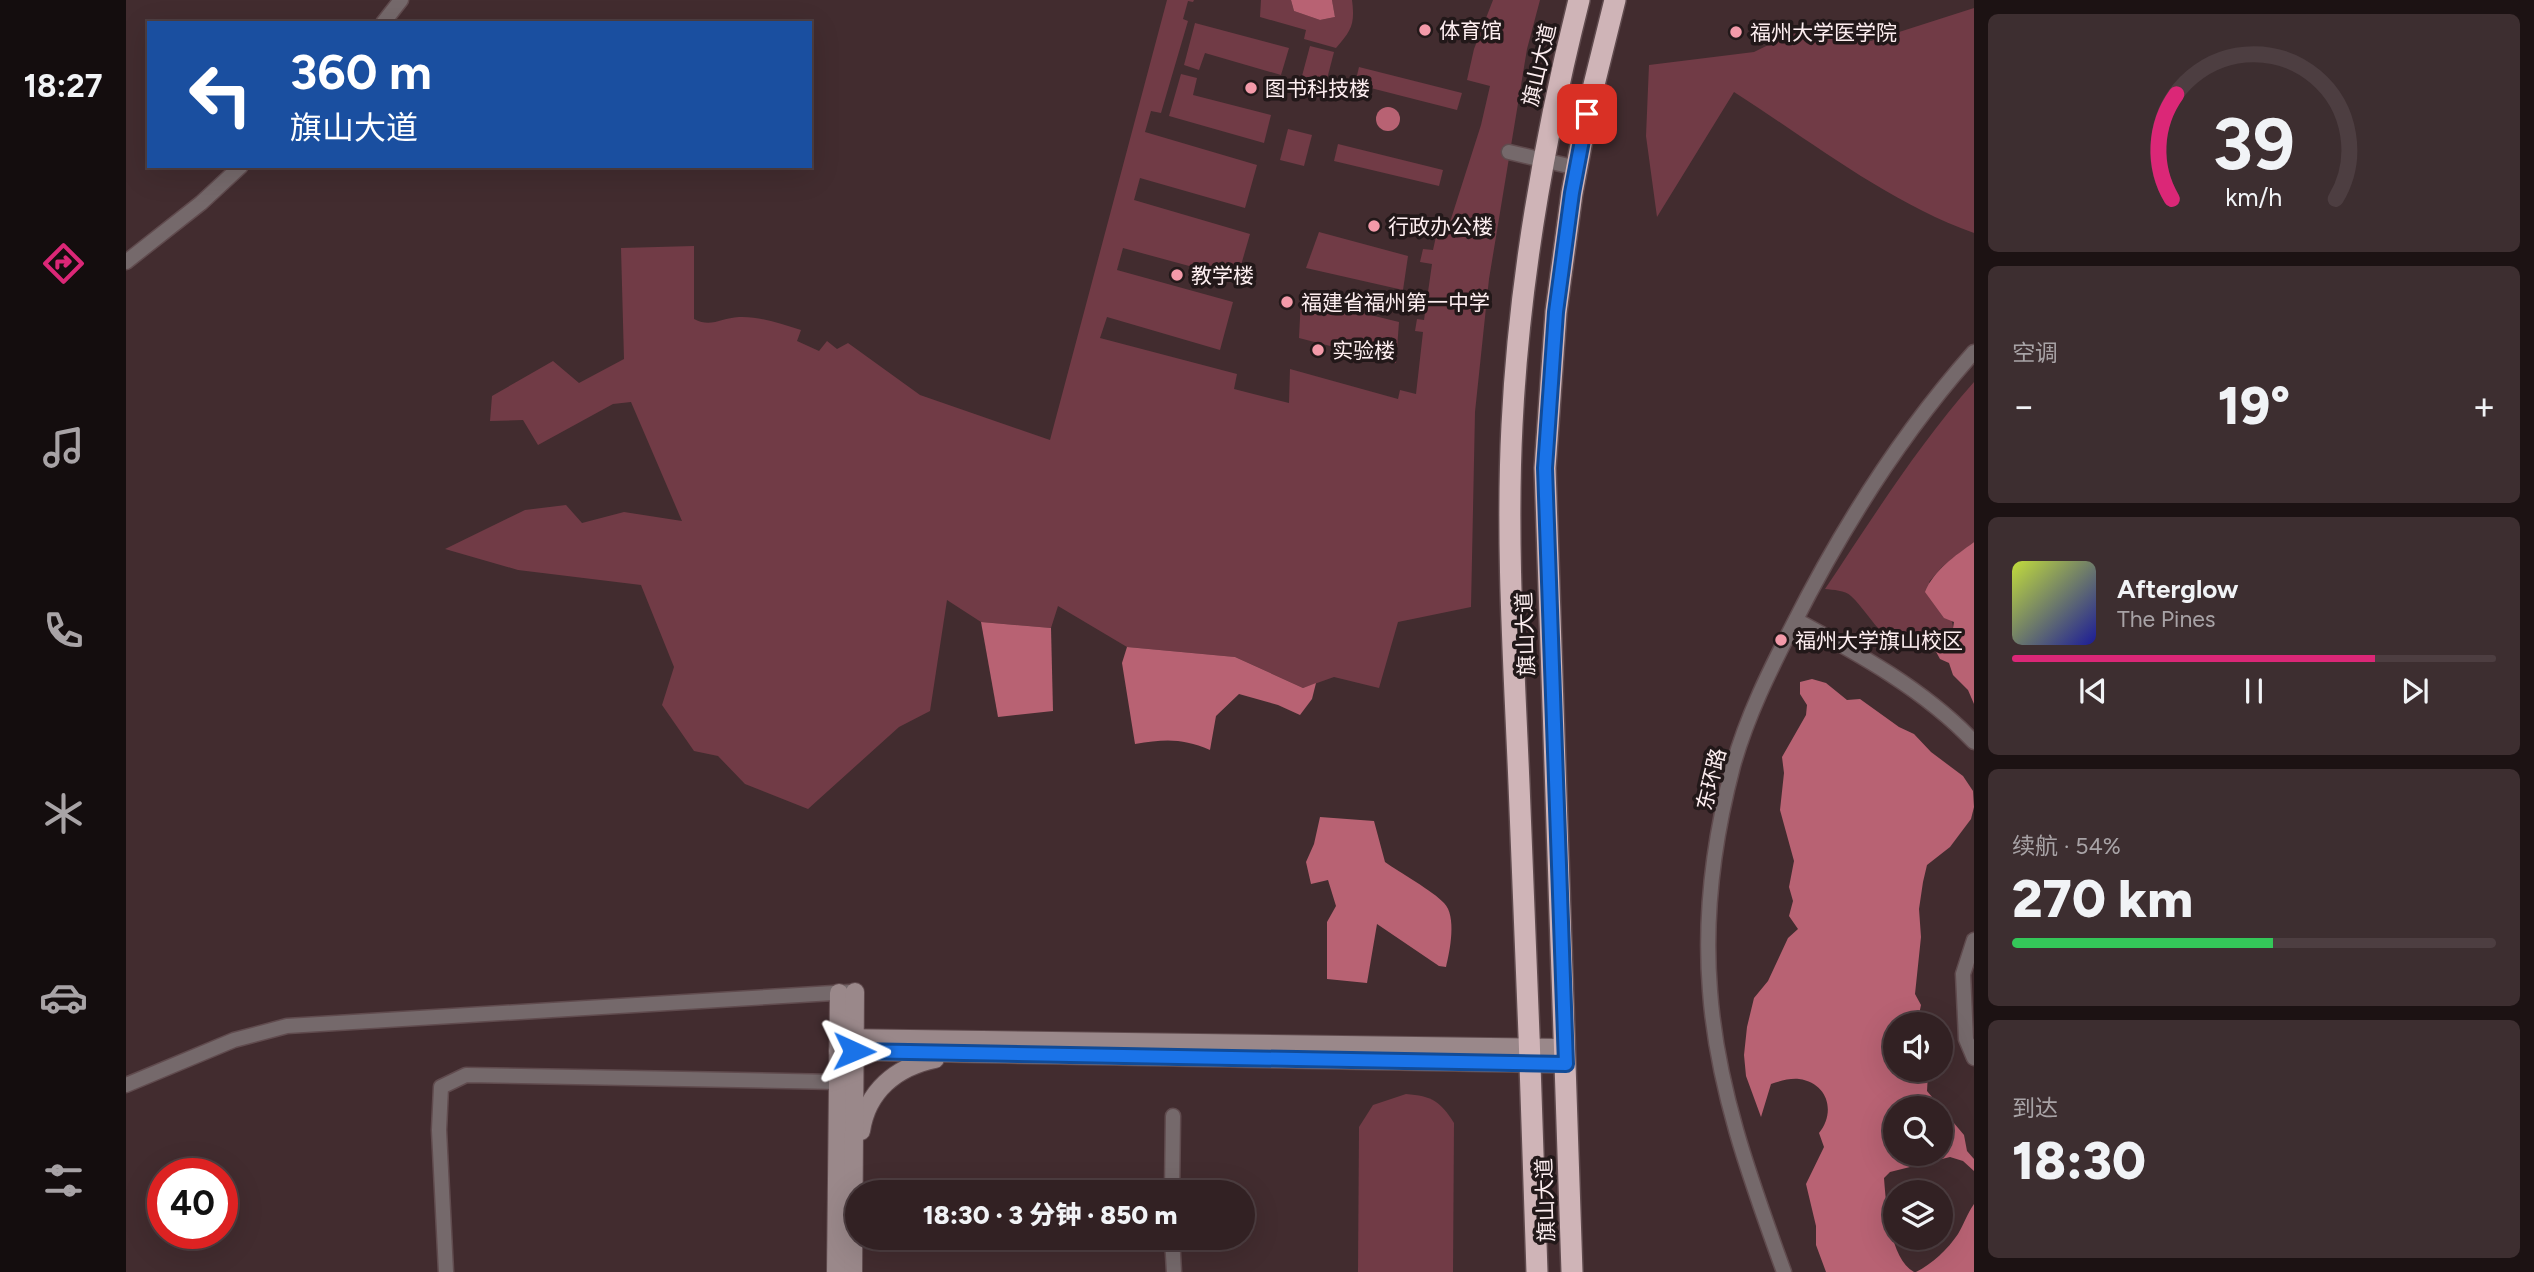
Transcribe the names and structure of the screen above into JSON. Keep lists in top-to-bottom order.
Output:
{
  "streets": {
    "highway": ["旗山大道"],
    "street": ["东环路"]
  },
  "places": [
    "体育馆",
    "福州大学医学院",
    "图书科技楼",
    "行政办公楼",
    "教学楼",
    "福建省福州第一中学",
    "实验楼",
    "福州大学旗山校区"
  ],
  "page": {
    "tabs": "18:27",
    "turn": ["360 m", "旗山大道"],
    "tile": [
      "空调",
      ["续航 · 54%", "270 km"],
      ["到达", "18:30"]
    ],
    "heat": ["−", "19°", "+"],
    "song": ["Afterglow", "The Pines"],
    "limit": "40",
    "trip": "18:30 · 3 分钟 · 850 m",
    "gauge": ["39", "km/h"]
  }
}
